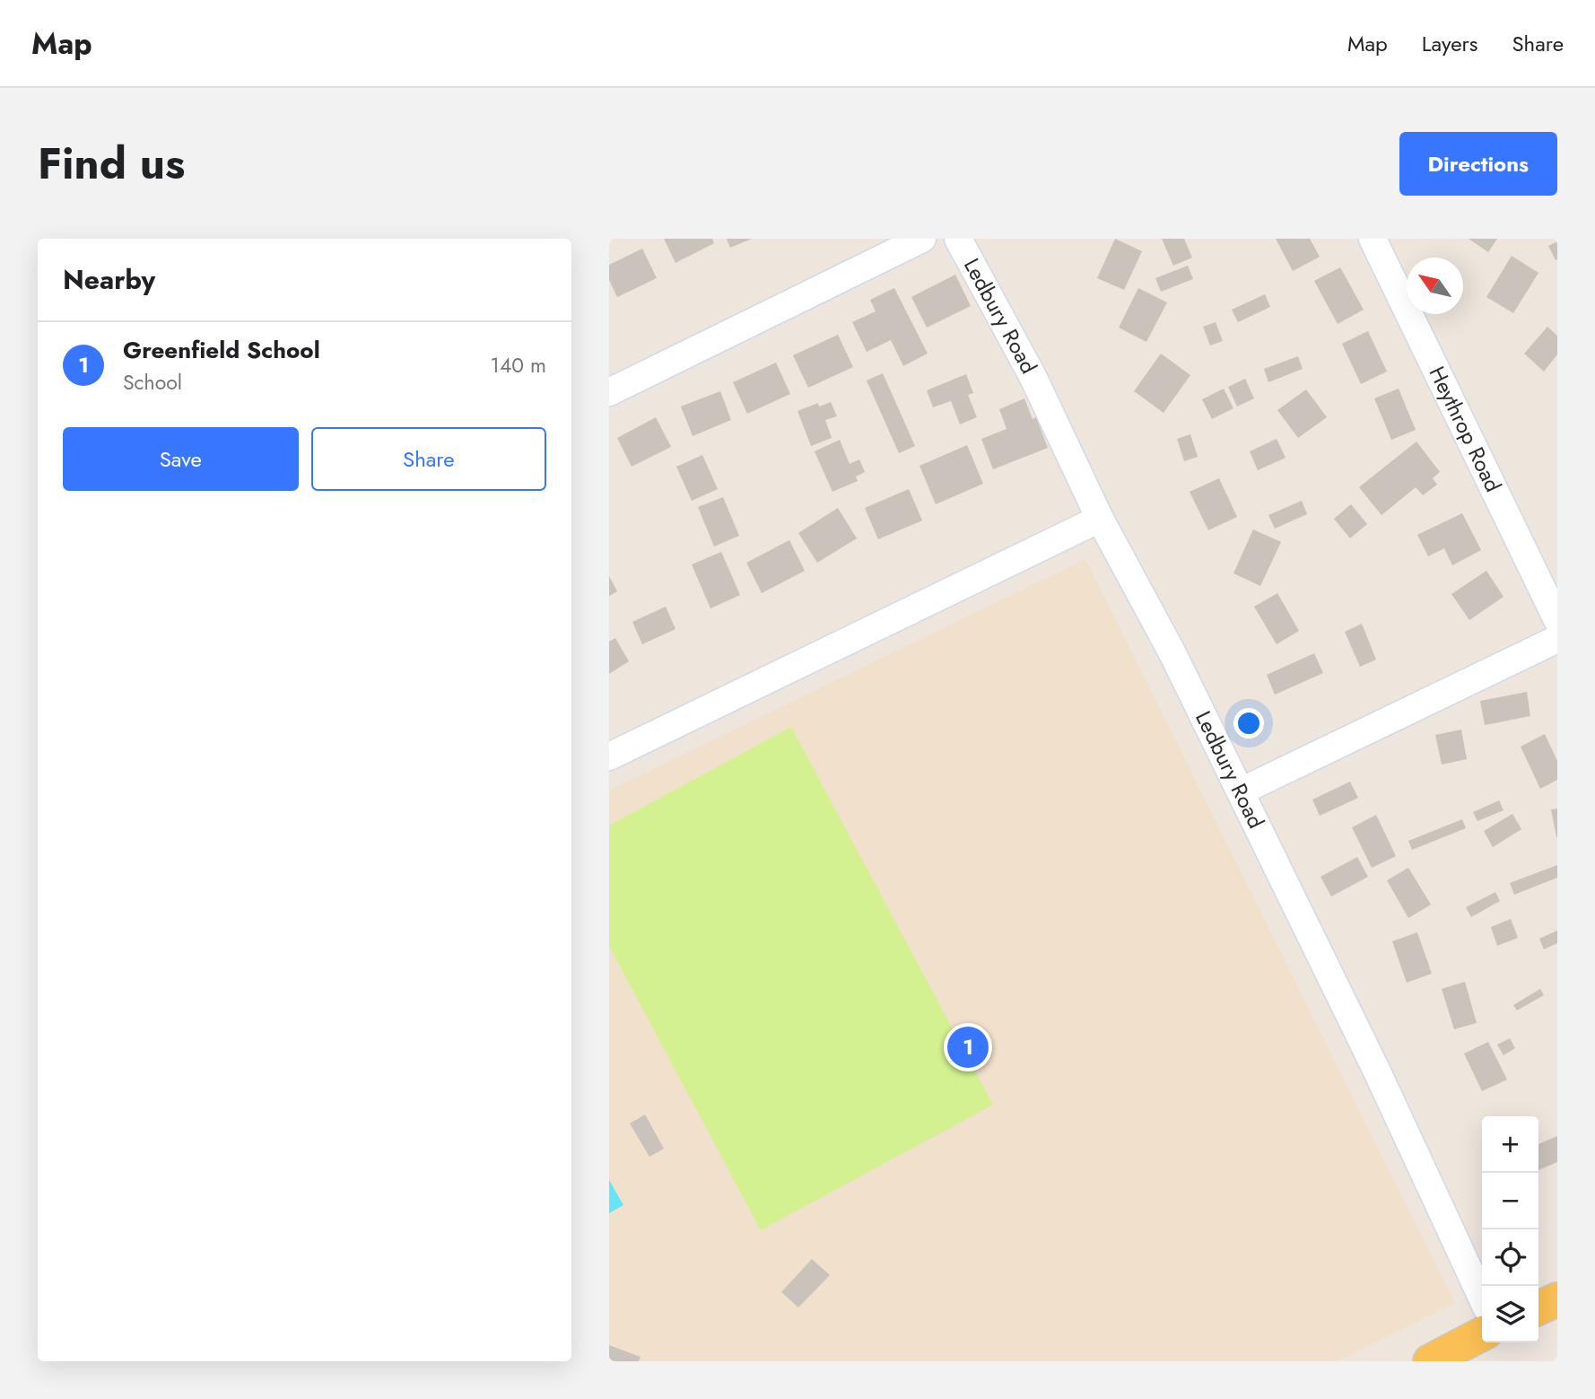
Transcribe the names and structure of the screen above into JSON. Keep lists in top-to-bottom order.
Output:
{
  "streets": {
    "street": ["Ledbury Road", "Heythrop Road"]
  },
  "north": "top left",
  "page": {
    "header": "Map",
    "nav": ["Map", "Layers", "Share"],
    "title": "Find us",
    "buttons": [
      "Directions",
      ["Save", "Share"]
    ],
    "heading": "Nearby",
    "list": [
      {
        "mark": "1",
        "name": "Greenfield School",
        "note": "School",
        "value": "140 m"
      }
    ],
    "pins": "1",
    "map_buttons": ["+", "−"]
  }
}
